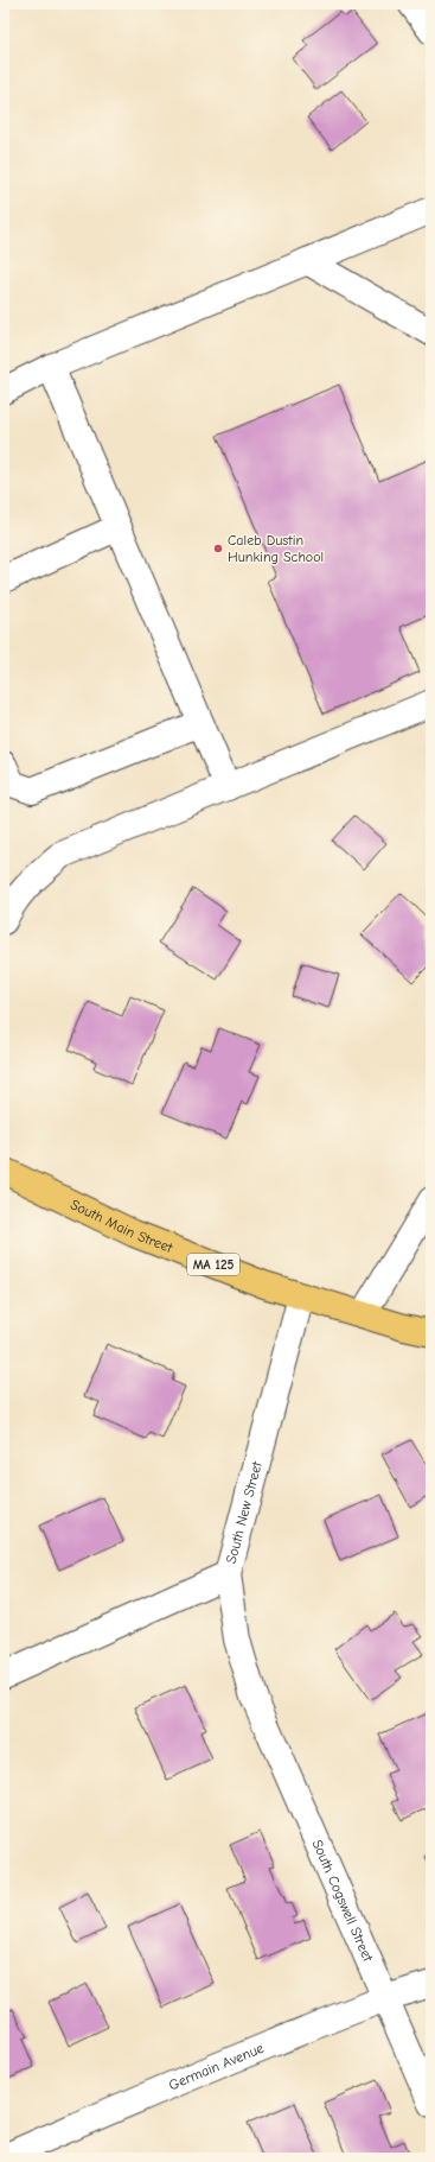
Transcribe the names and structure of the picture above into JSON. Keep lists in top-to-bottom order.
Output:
{
  "streets": {
    "main road": ["South Main Street", "MA 125"],
    "street": ["South New Street", "South Cogswell Street", "Germain Avenue"]
  },
  "crossings": [
    ["South Main Street", "South New Street"],
    ["South New Street", "South Cogswell Street"],
    ["South Cogswell Street", "Germain Avenue"]
  ],
  "places": ["Caleb Dustin Hunking School"]
}
